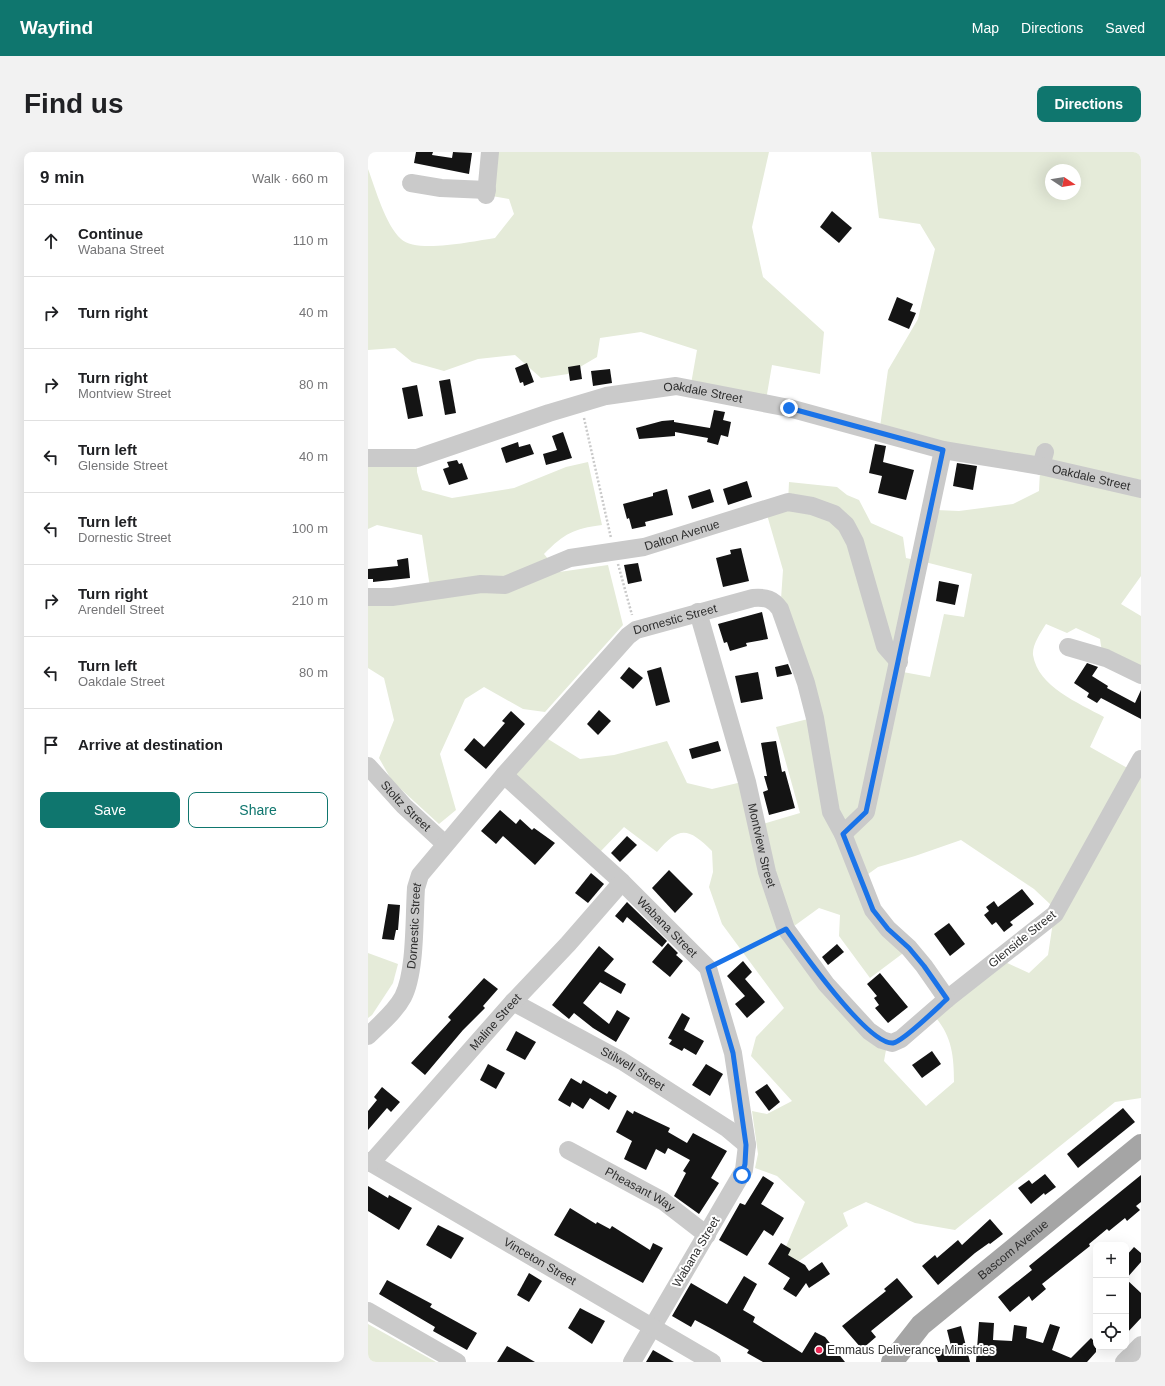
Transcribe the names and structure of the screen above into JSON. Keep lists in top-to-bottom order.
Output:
{
  "streets": {
    "main road": ["Bascom Avenue"],
    "street": [
      "Oakdale Street",
      "Dalton Avenue",
      "Dornestic Street",
      "Stoltz Street",
      "Montview Street",
      "Wabana Street",
      "Glenside Street",
      "Maline Street",
      "Stilwell Street",
      "Pheasant Way",
      "Vinceton Street"
    ]
  },
  "crossings": [
    ["Dornestic Street", "Stoltz Street"],
    ["Dornestic Street", "Montview Street"],
    ["Dornestic Street", "Wabana Street"],
    ["Dornestic Street", "Glenside Street"],
    ["Montview Street", "Glenside Street"],
    ["Wabana Street", "Maline Street"],
    ["Wabana Street", "Stilwell Street"],
    ["Wabana Street", "Pheasant Way"],
    ["Wabana Street", "Vinceton Street"],
    ["Maline Street", "Stilwell Street"],
    ["Maline Street", "Vinceton Street"]
  ],
  "places": ["Emmaus Deliverance Ministries"],
  "north": "right",
  "page": {
    "header": "Wayfind",
    "nav": ["Map", "Directions", "Saved"],
    "buttons": [
      "Directions",
      ["Save", "Share"]
    ],
    "title": "Find us",
    "heading": ["9 min", "Walk · 660 m"],
    "list": [
      ["Continue", "Wabana Street", "110 m"],
      ["Turn right", "40 m"],
      ["Turn right", "Montview Street", "80 m"],
      ["Turn left", "Glenside Street", "40 m"],
      ["Turn left", "Dornestic Street", "100 m"],
      ["Turn right", "Arendell Street", "210 m"],
      ["Turn left", "Oakdale Street", "80 m"],
      "Arrive at destination"
    ],
    "map_buttons": ["+", "−"]
  }
}
